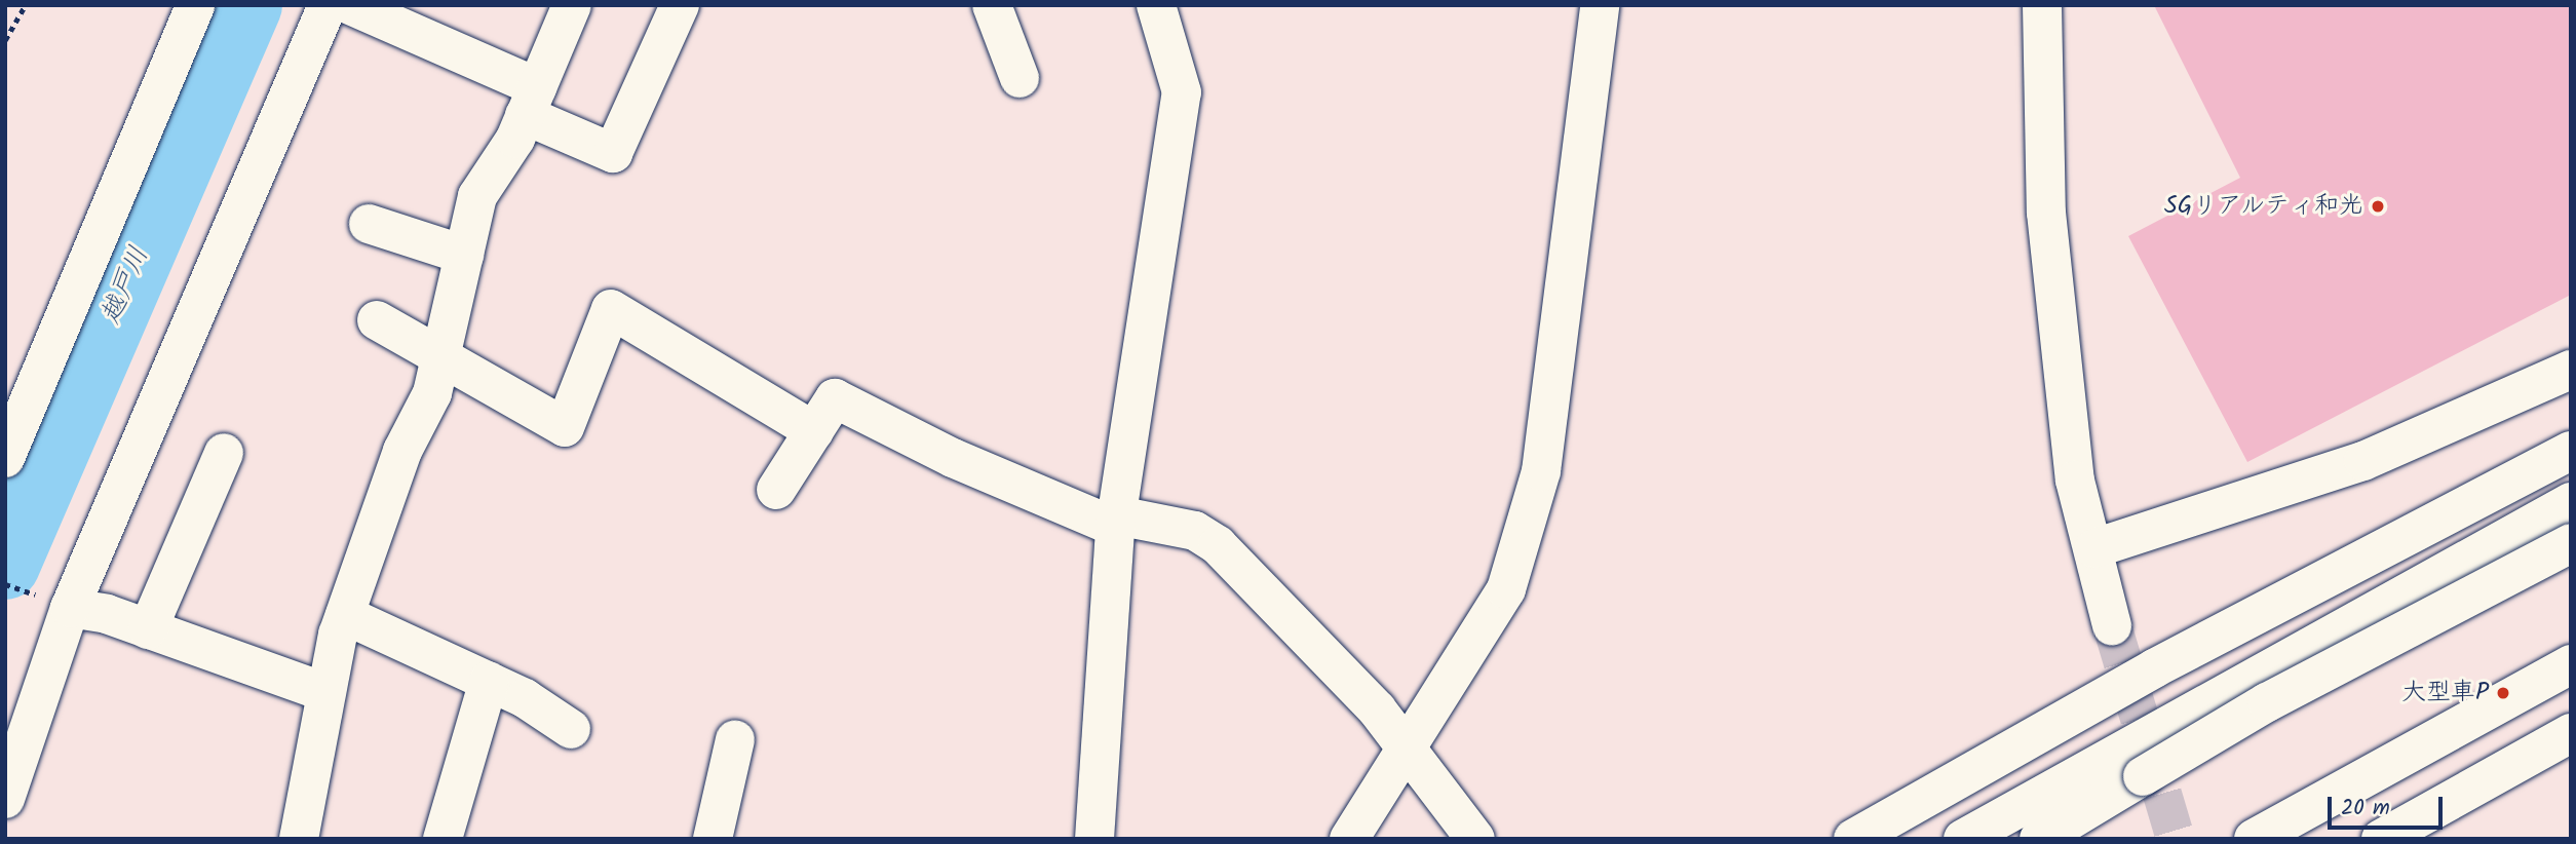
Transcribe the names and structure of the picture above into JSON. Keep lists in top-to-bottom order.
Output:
{
  "water": ["越戸川"],
  "places": ["SGリアルティ和光", "大型車P"],
  "scale_bar": "20 m"
}
